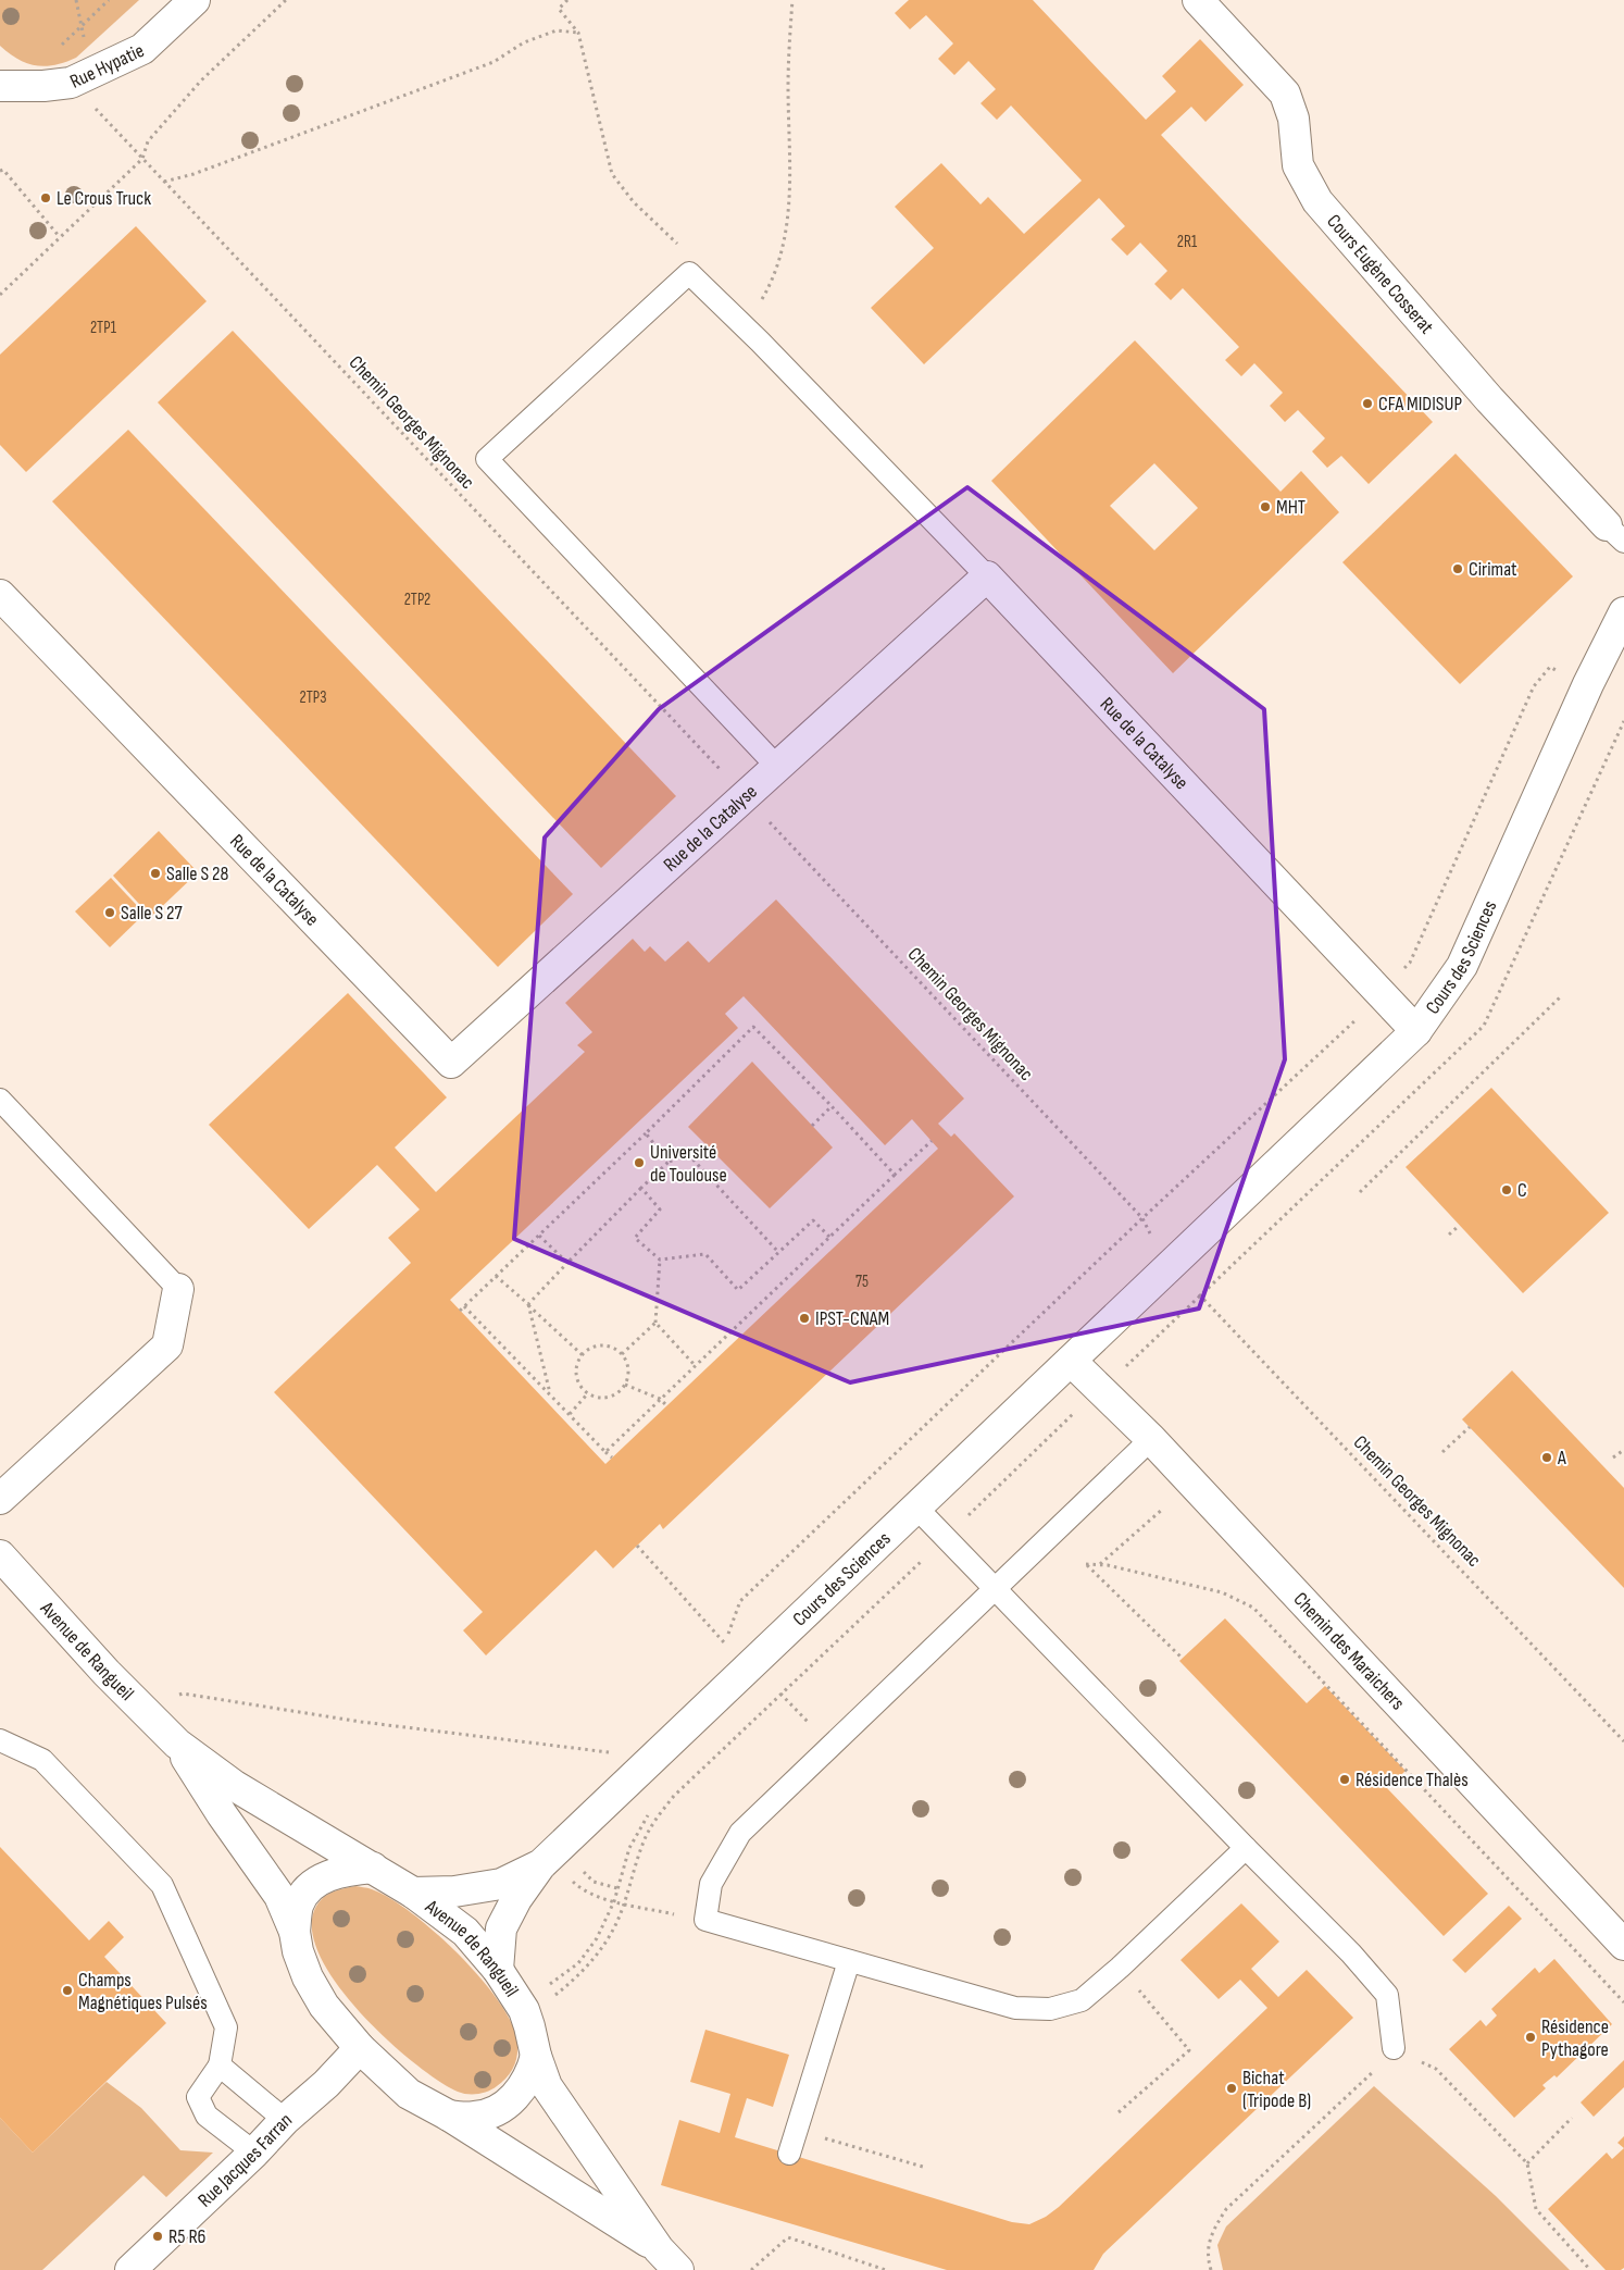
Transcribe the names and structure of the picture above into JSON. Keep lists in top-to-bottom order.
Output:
{
  "streets": {
    "street": [
      "Rue Hypatie",
      "Cours Eugène Cosserat",
      "Rue de la Catalyse",
      "Cours des Sciences",
      "Avenue de Rangueil",
      "Chemin des Maraichers",
      "Rue Jacques Farran"
    ],
    "path": ["Chemin Georges Mignonac"]
  },
  "crossings": [
    ["Rue Hypatie", "Chemin Georges Mignonac"],
    ["Rue de la Catalyse", "Cours des Sciences"],
    ["Cours des Sciences", "Avenue de Rangueil"],
    ["Cours des Sciences", "Chemin des Maraichers"],
    ["Avenue de Rangueil", "Rue Jacques Farran"]
  ],
  "places": [
    "Le Crous Truck",
    "CFA MIDISUP",
    "MHT",
    "Cirimat",
    "Salle S 28",
    "Salle S 27",
    "Université de Toulouse",
    "C",
    "IPST-CNAM",
    "A",
    "Résidence Thalès",
    "Champs Magnétiques Pulsés",
    "Résidence Pythagore",
    "Bichat (Tripode B)",
    "R5 R6"
  ],
  "house_numbers": [
    "2R1",
    "2TP1",
    "2TP2",
    "2TP3",
    "75"
  ]
}
